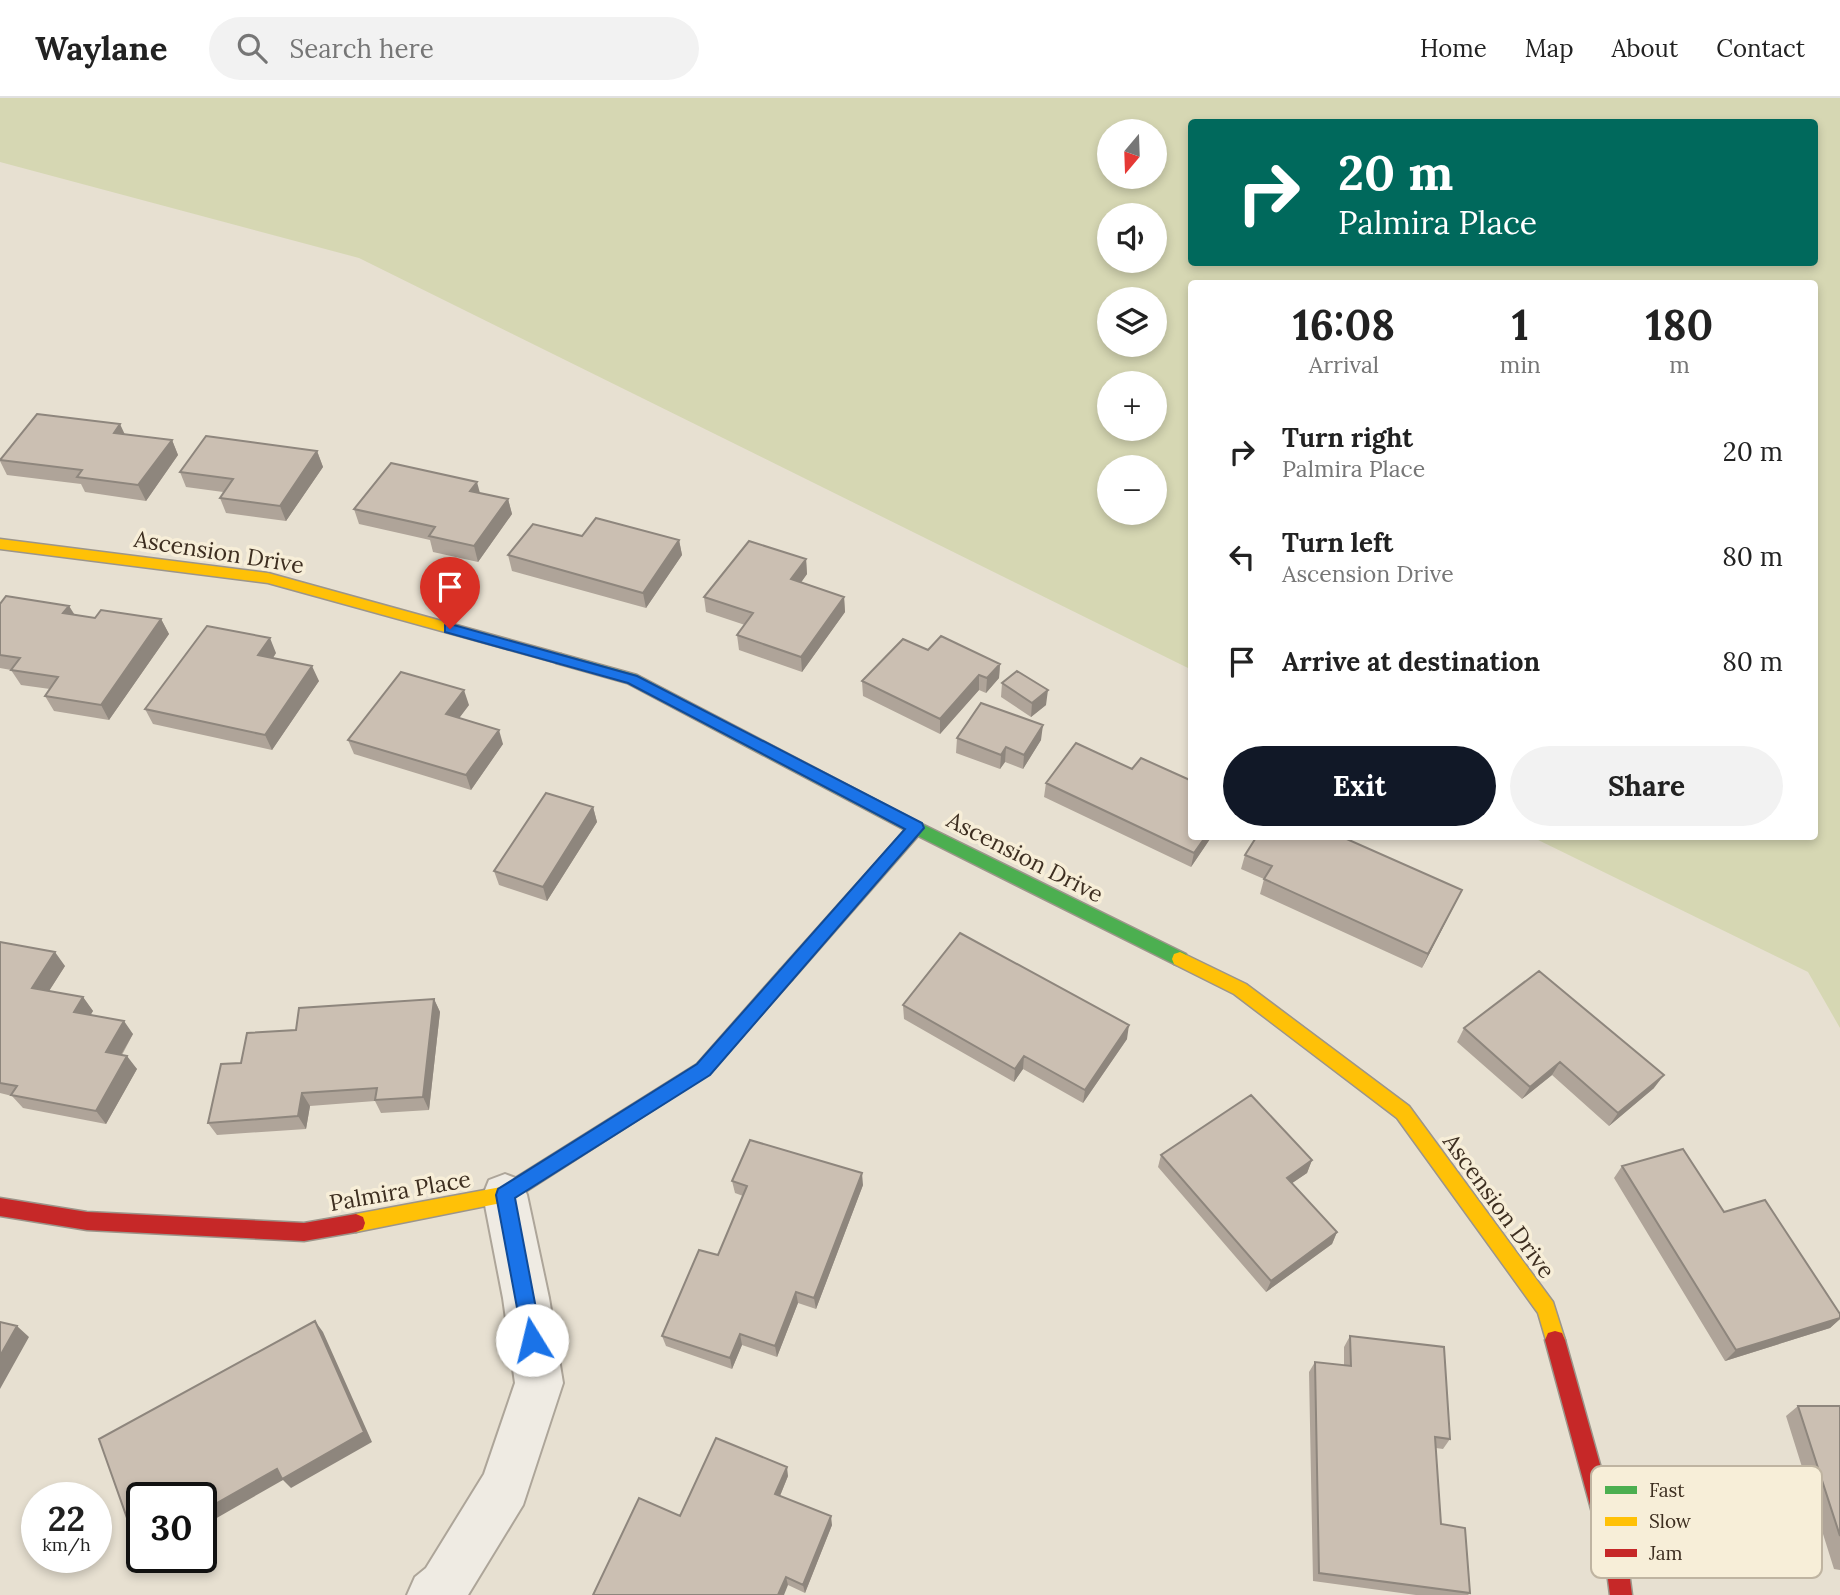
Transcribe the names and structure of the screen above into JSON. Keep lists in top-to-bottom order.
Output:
{
  "streets": {
    "street": ["Ascension Drive", "Palmira Place"]
  },
  "crossings": [
    ["Ascension Drive", "Palmira Place"]
  ],
  "legend": ["Fast", "Slow", "Jam"],
  "north": "bottom",
  "page": {
    "header": "Waylane",
    "search": "Search here",
    "nav": [
      "Home",
      "Map",
      "About",
      "Contact"
    ],
    "map_buttons": ["+", "−"],
    "turn": ["20 m", "Palmira Place"],
    "eta": [
      "16:08",
      "Arrival",
      "1",
      "min",
      "180",
      "m"
    ],
    "list": [
      {
        "name": "Turn right",
        "note": "Palmira Place",
        "value": "20 m"
      },
      {
        "name": "Turn left",
        "note": "Ascension Drive",
        "value": "80 m"
      },
      {
        "name": "Arrive at destination",
        "value": "80 m"
      }
    ],
    "buttons": ["Exit", "Share"],
    "speed": "22 km/h",
    "limit": "30"
  }
}
